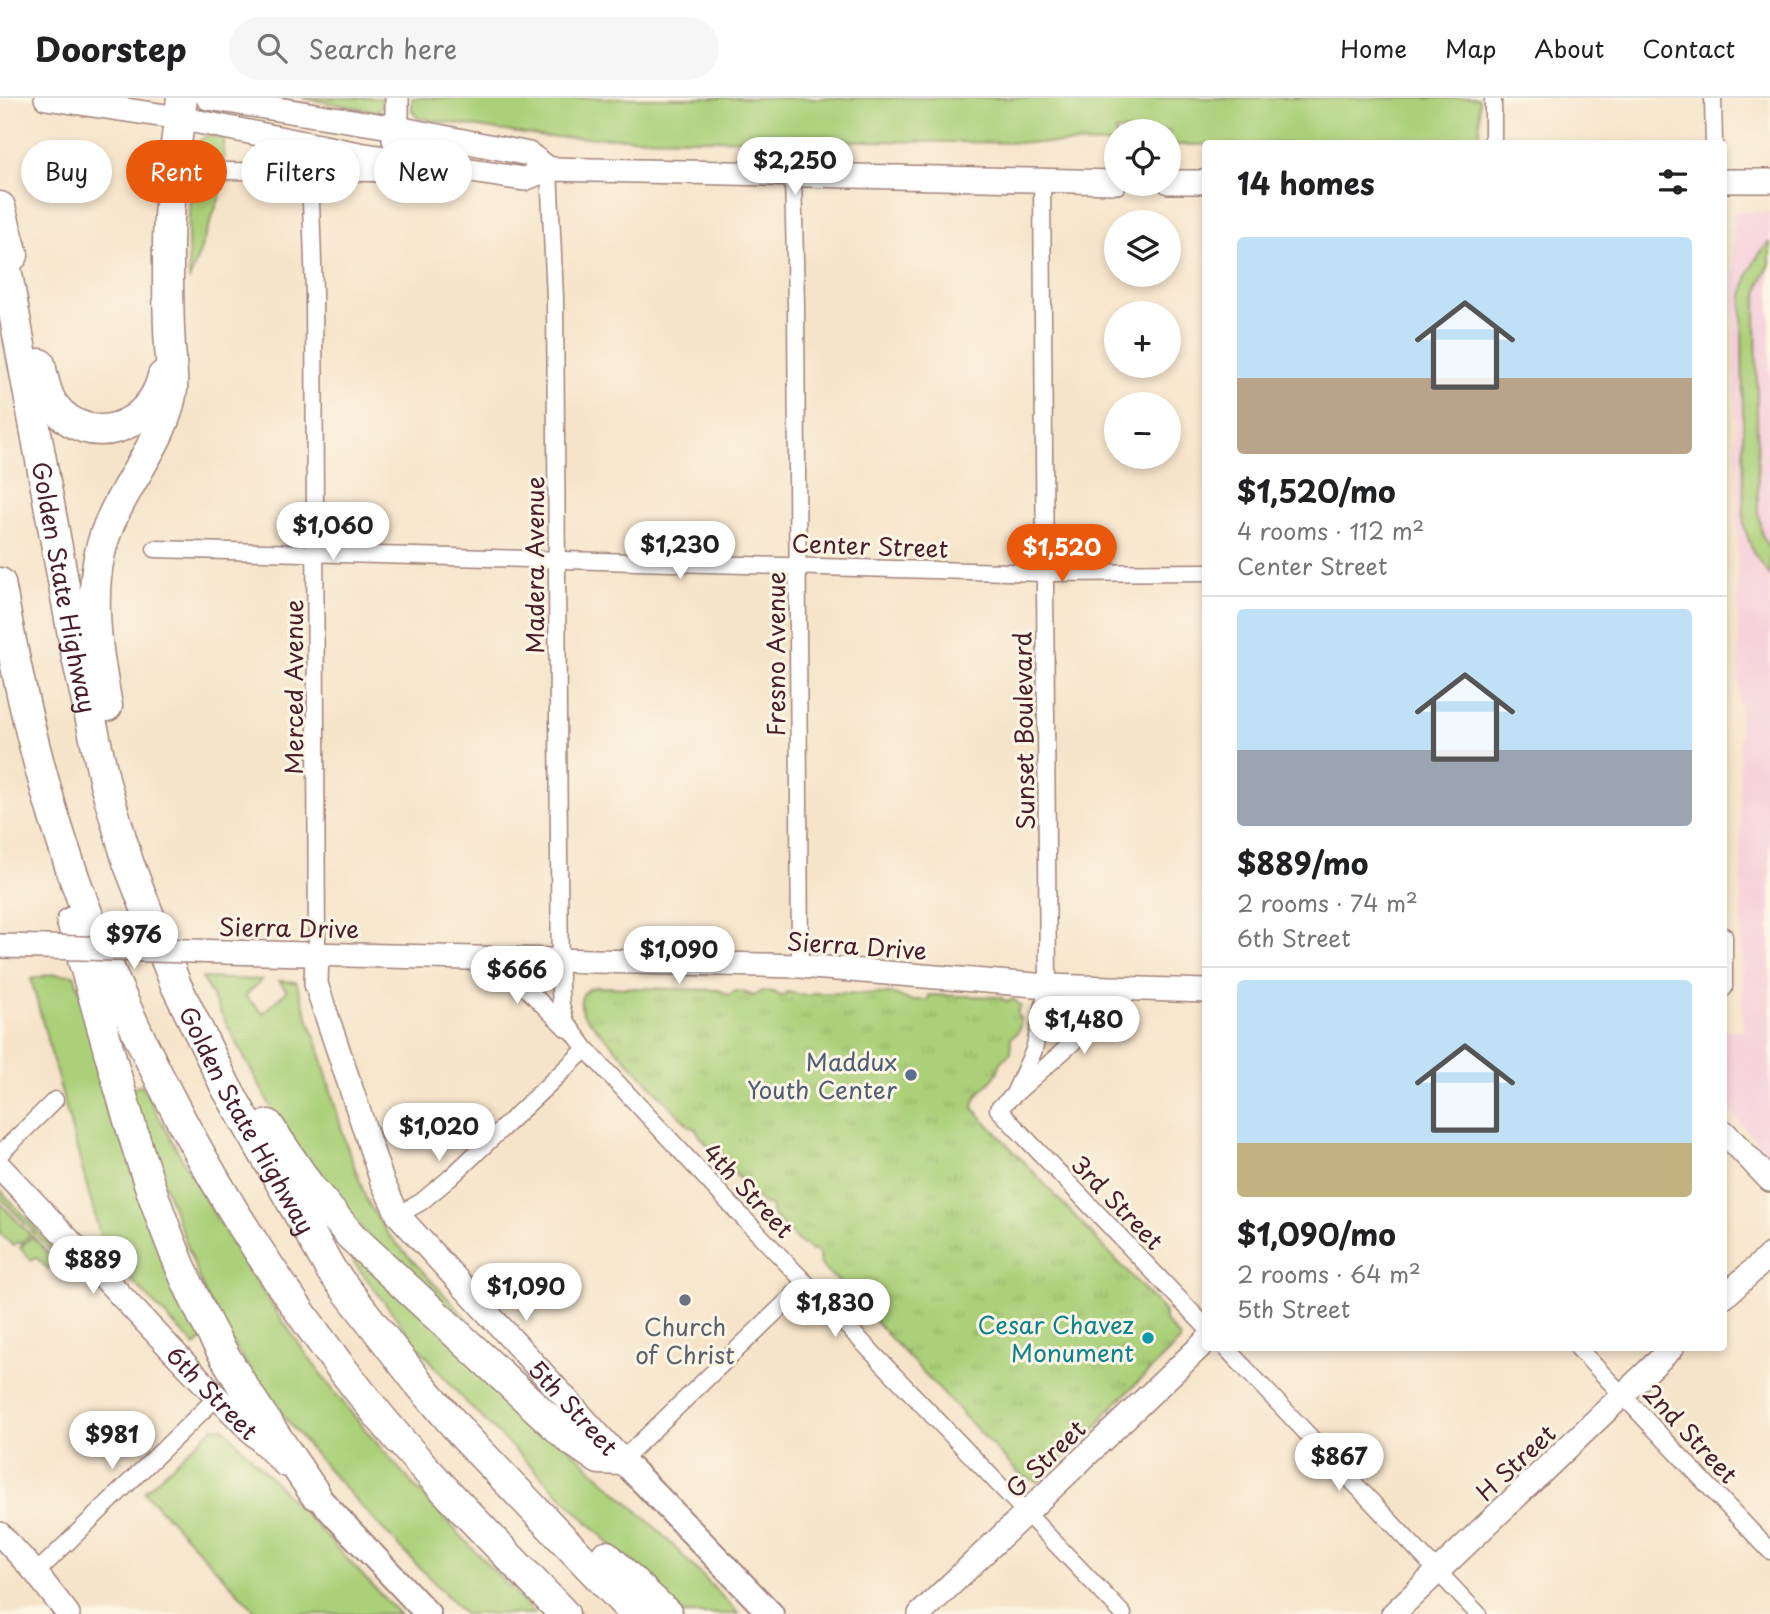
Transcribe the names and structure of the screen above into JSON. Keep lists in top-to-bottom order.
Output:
{
  "streets": {
    "highway": ["Golden State Highway"],
    "main road": ["6th Street", "5th Street"],
    "street": [
      "Center Street",
      "Madera Avenue",
      "Fresno Avenue",
      "Merced Avenue",
      "Sunset Boulevard",
      "Sierra Drive",
      "4th Street",
      "3rd Street",
      "2nd Street",
      "G Street",
      "H Street"
    ]
  },
  "crossings": [
    ["Center Street", "Madera Avenue"],
    ["Center Street", "Fresno Avenue"],
    ["Center Street", "Merced Avenue"],
    ["Center Street", "Sunset Boulevard"],
    ["Madera Avenue", "Sierra Drive"],
    ["Madera Avenue", "4th Street"],
    ["Fresno Avenue", "Sierra Drive"],
    ["Merced Avenue", "Sierra Drive"],
    ["Merced Avenue", "5th Street"],
    ["Sunset Boulevard", "Sierra Drive"],
    ["Sierra Drive", "4th Street"],
    ["Sierra Drive", "5th Street"],
    ["4th Street", "G Street"],
    ["2nd Street", "H Street"]
  ],
  "places": ["Maddux Youth Center", "Church of Christ", "Cesar Chavez Monument"],
  "page": {
    "header": "Doorstep",
    "search": "Search here",
    "nav": [
      "Home",
      "Map",
      "About",
      "Contact"
    ],
    "map_buttons": ["+", "−"],
    "price": [
      "$2,250",
      "$1,060",
      "$1,230",
      "$1,520",
      "$976",
      "$1,090",
      "$666",
      "$1,480",
      "$1,020",
      "$889",
      "$1,090",
      "$1,830",
      "$981",
      "$867"
    ],
    "chip": [
      "Buy",
      "Rent",
      "Filters",
      "New"
    ],
    "heading": "14 homes",
    "list": [
      {
        "name": "$1,520/mo",
        "note": "4 rooms · 112 m² · Center Street"
      },
      {
        "name": "$889/mo",
        "note": "2 rooms · 74 m² · 6th Street"
      },
      {
        "name": "$1,090/mo",
        "note": "2 rooms · 64 m² · 5th Street"
      }
    ]
  }
}
